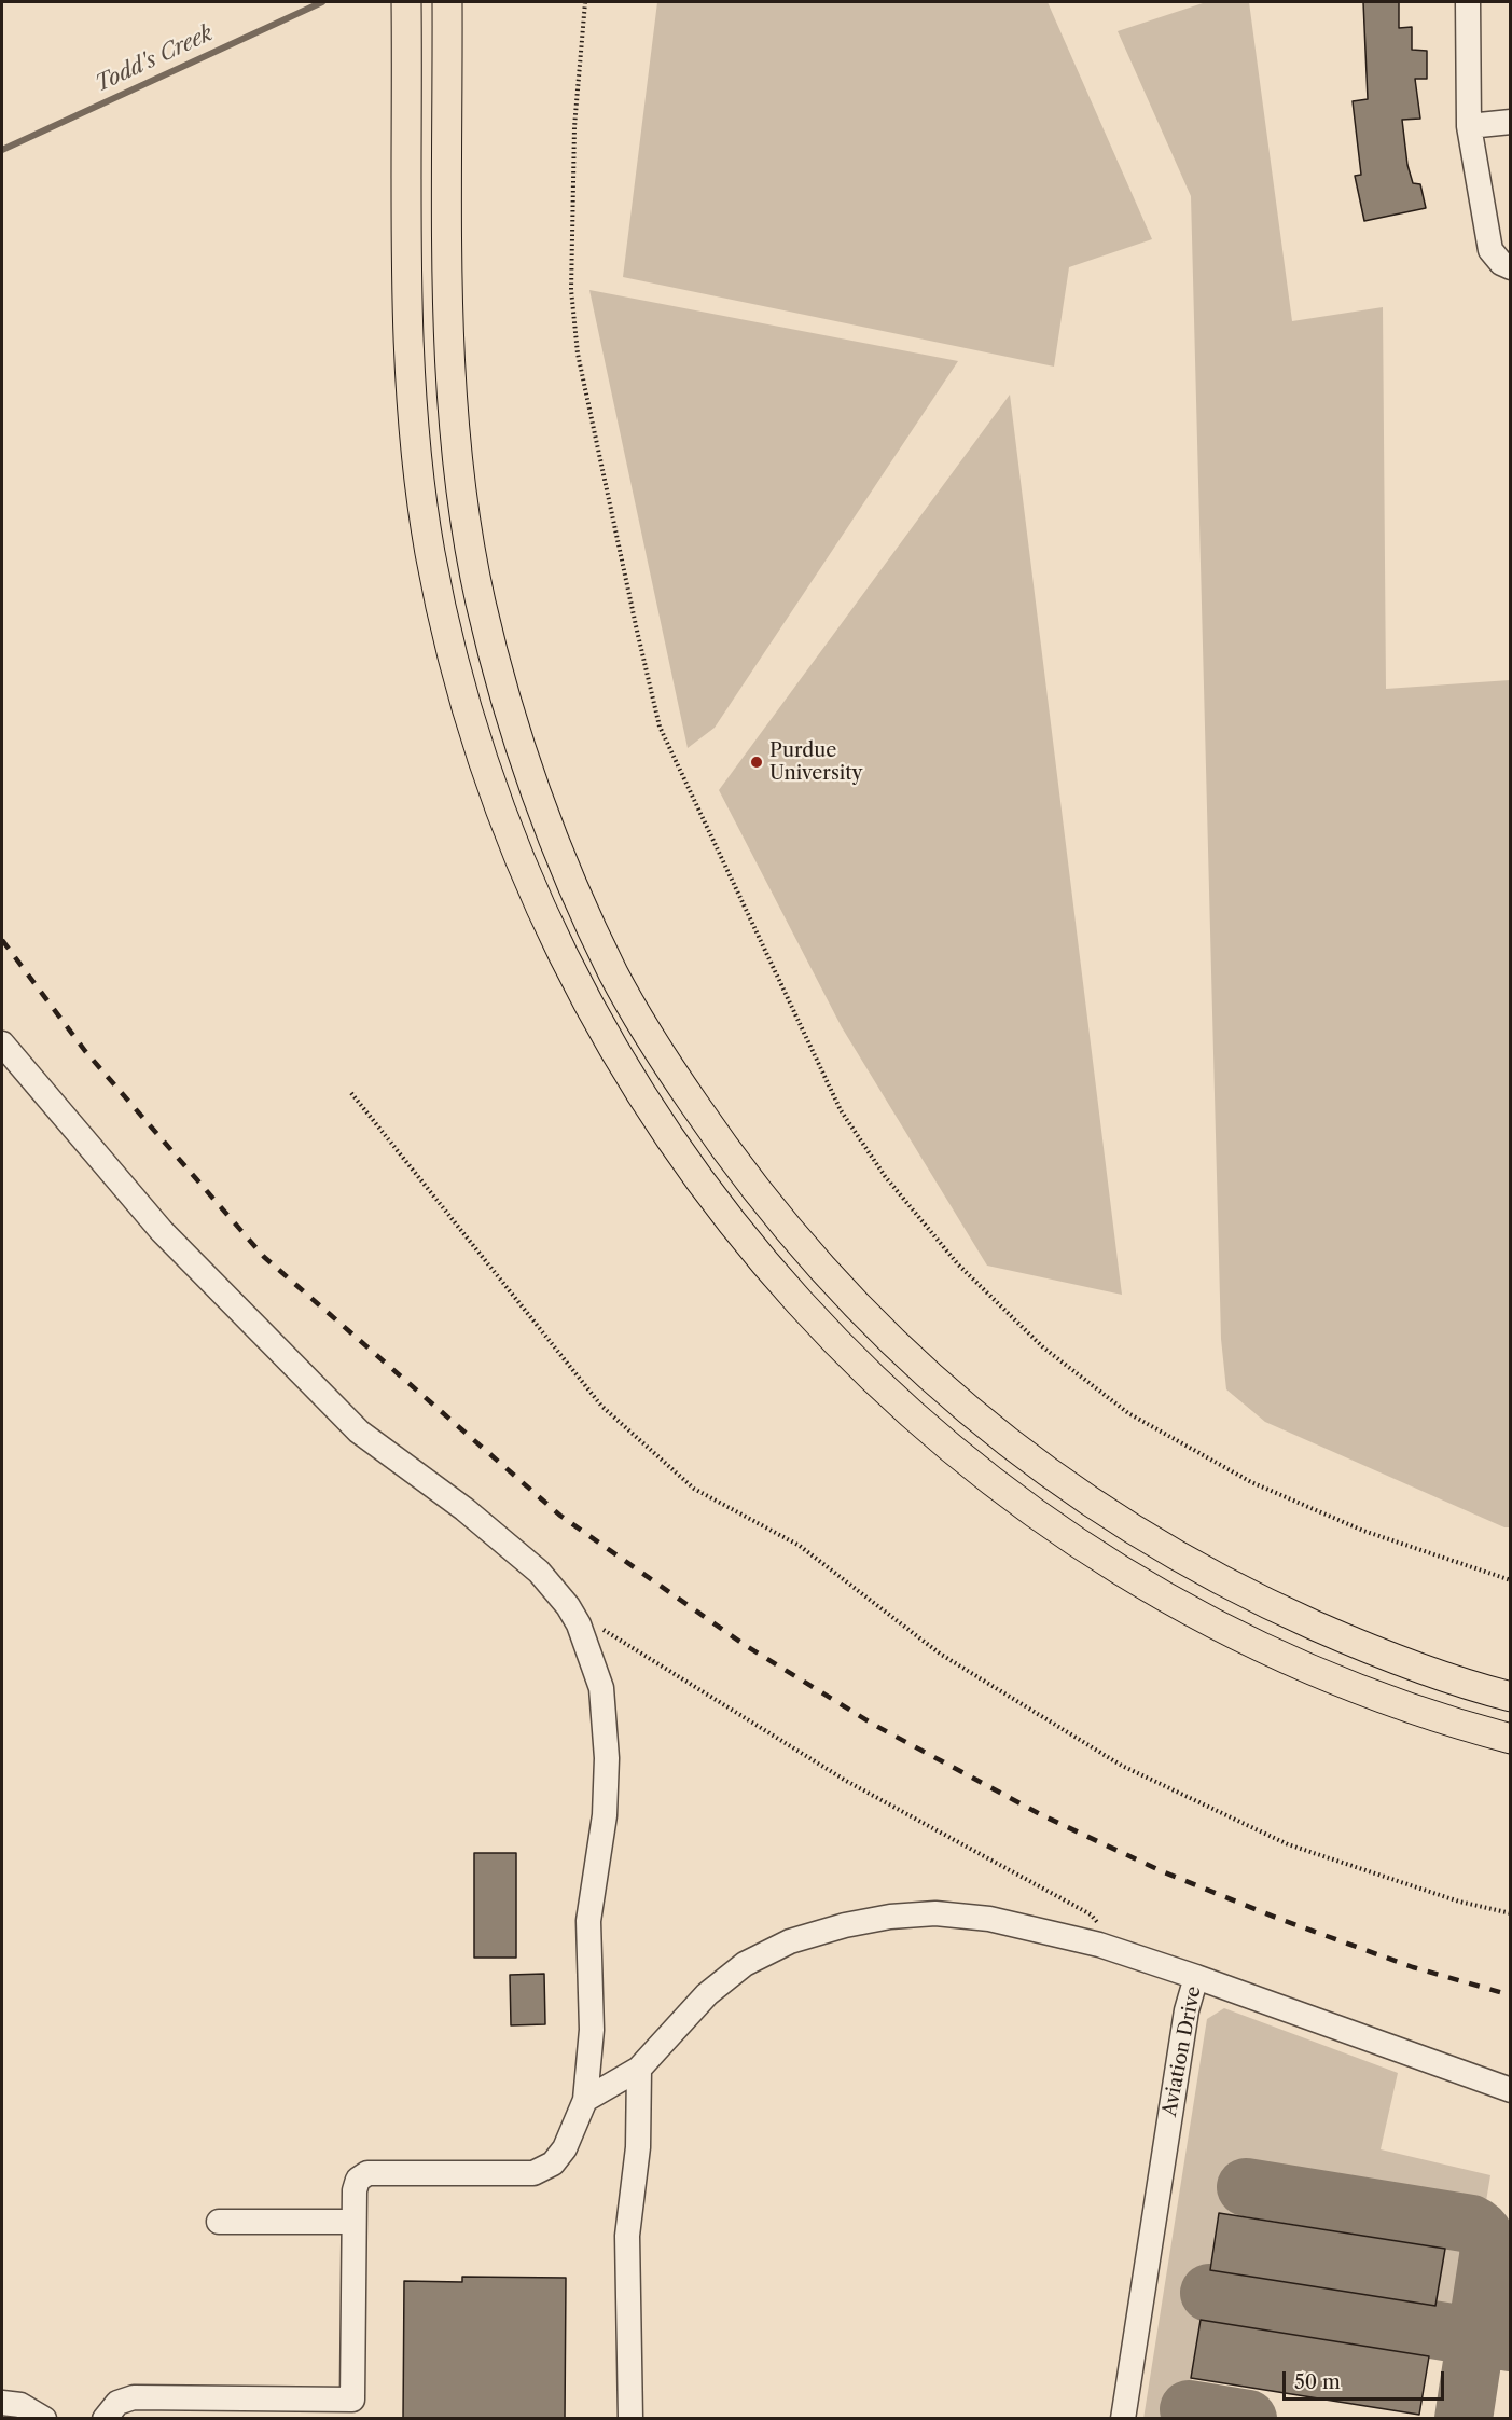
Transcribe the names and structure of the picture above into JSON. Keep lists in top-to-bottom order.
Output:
{
  "streets": {
    "street": ["Aviation Drive"]
  },
  "water": ["Todd's Creek"],
  "places": ["Purdue University"],
  "scale_bar": "50 m"
}
